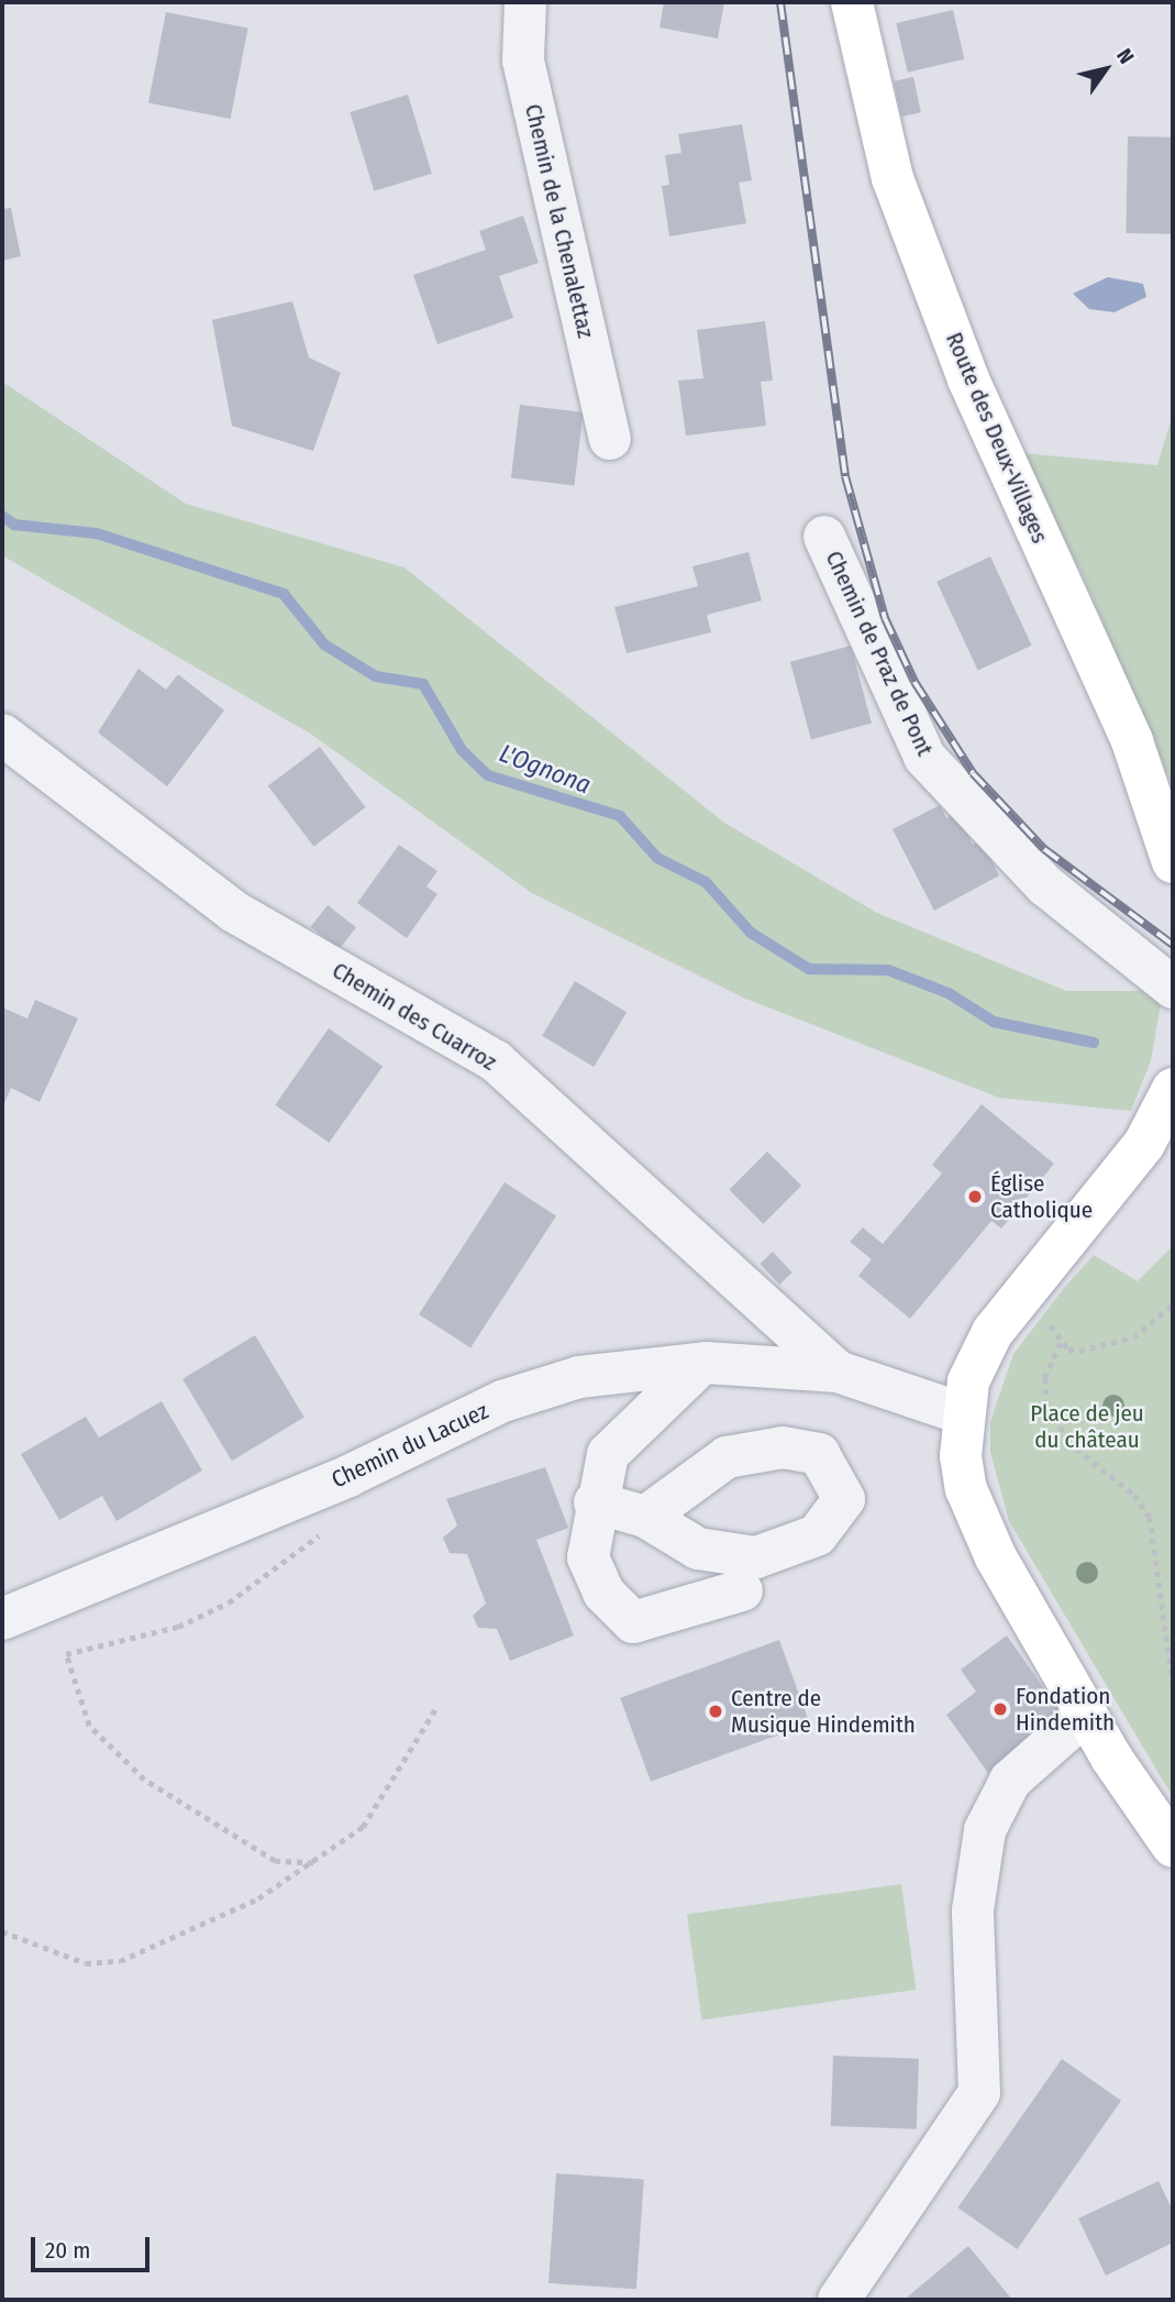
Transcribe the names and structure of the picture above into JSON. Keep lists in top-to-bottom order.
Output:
{
  "streets": {
    "main road": ["Route des Deux-Villages"],
    "street": [
      "Chemin de la Chenalettaz",
      "Chemin de Praz de Pont",
      "Chemin des Cuarroz",
      "Chemin du Lacuez"
    ]
  },
  "crossings": [
    ["Chemin des Cuarroz", "Chemin du Lacuez"]
  ],
  "water": ["L'Ognona"],
  "parks": ["Place de jeu du château"],
  "places": ["Église Catholique", "Fondation Hindemith", "Centre de Musique Hindemith"],
  "scale_bar": "20 m",
  "north": "top right"
}
